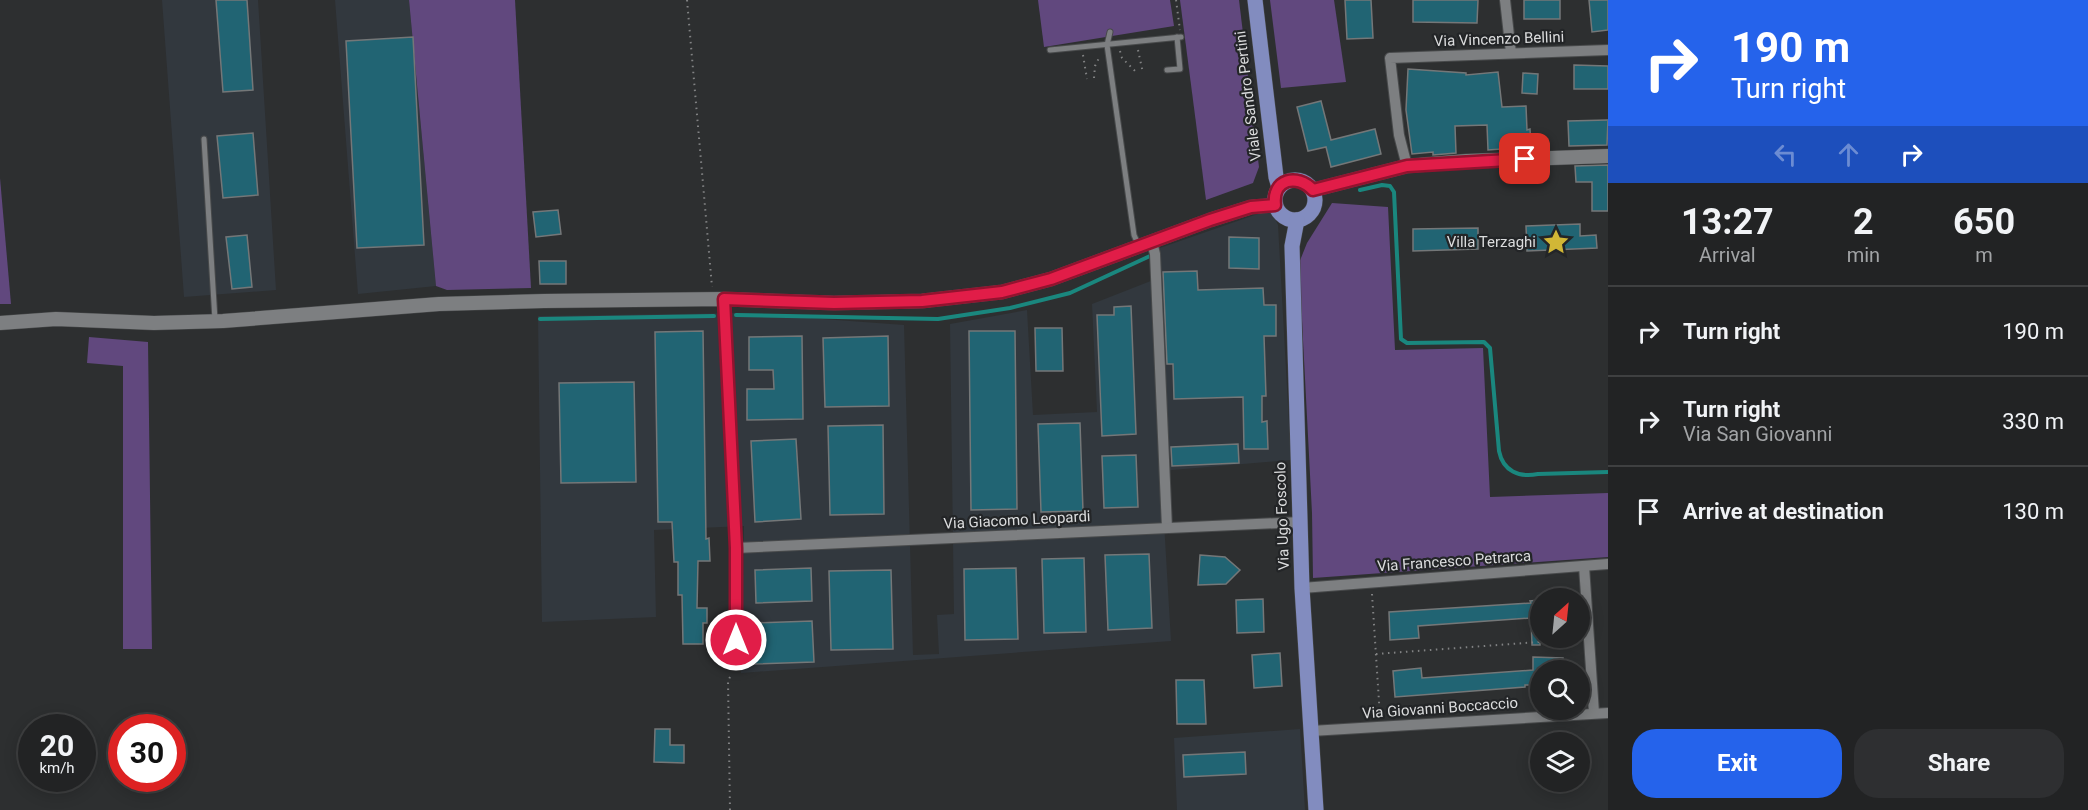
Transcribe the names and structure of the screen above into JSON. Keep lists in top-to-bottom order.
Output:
{
  "streets": {
    "main road": ["Viale Sandro Pertini", "Via Ugo Foscolo"],
    "street": [
      "Via Vincenzo Bellini",
      "Via Giacomo Leopardi",
      "Via Francesco Petrarca",
      "Via Giovanni Boccaccio"
    ]
  },
  "crossings": [
    ["Viale Sandro Pertini", "Via Ugo Foscolo"],
    ["Via Ugo Foscolo", "Via Giacomo Leopardi"],
    ["Via Ugo Foscolo", "Via Francesco Petrarca"],
    ["Via Ugo Foscolo", "Via Giovanni Boccaccio"]
  ],
  "places": {
    "place": ["Villa Terzaghi"]
  },
  "north": "top right",
  "page": {
    "turn": ["190 m", "Turn right"],
    "eta": [
      "13:27",
      "Arrival",
      "2",
      "min",
      "650",
      "m"
    ],
    "list": [
      {
        "name": "Turn right",
        "value": "190 m"
      },
      {
        "name": "Turn right",
        "note": "Via San Giovanni",
        "value": "330 m"
      },
      {
        "name": "Arrive at destination",
        "value": "130 m"
      }
    ],
    "speed": "20 km/h",
    "limit": "30",
    "buttons": ["Exit", "Share"]
  }
}
